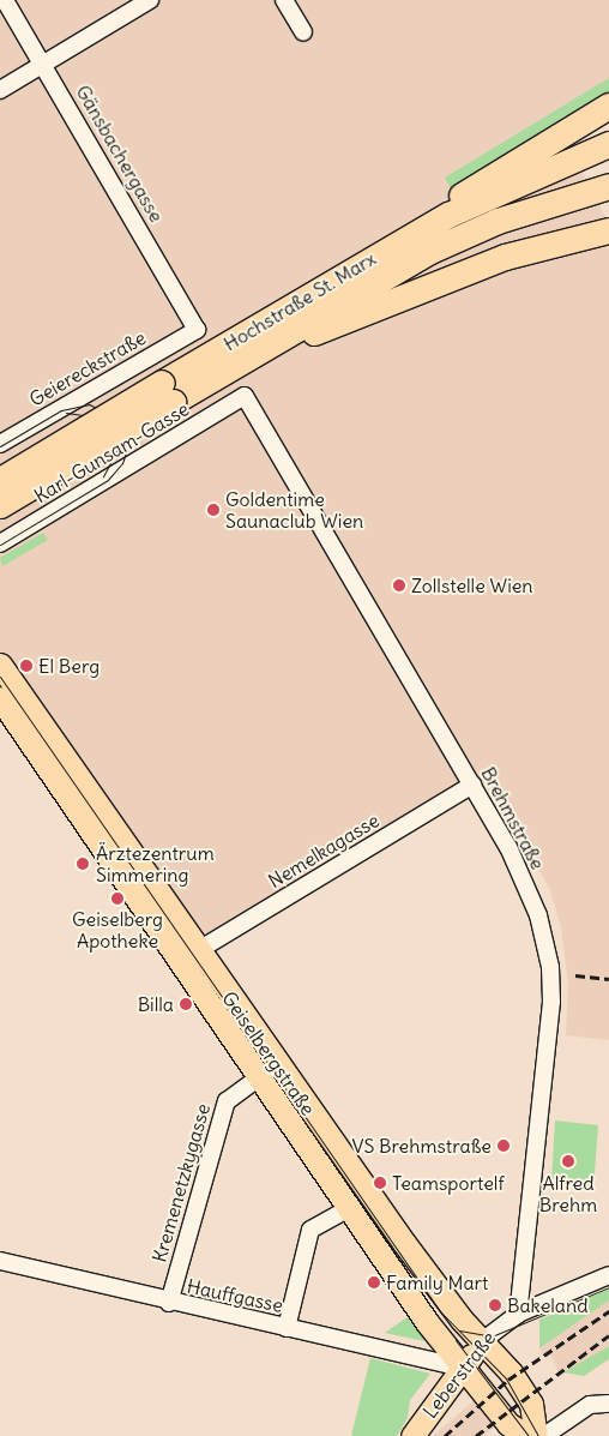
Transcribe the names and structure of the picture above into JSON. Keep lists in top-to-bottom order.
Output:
{
  "streets": {
    "highway": ["Hochstraße St. Marx"],
    "main road": ["Geiselbergstraße", "Leberstraße"],
    "street": [
      "Gänsbachergasse",
      "Geiereckstraße",
      "Karl-Gunsam-Gasse",
      "Brehmstraße",
      "Nemelkagasse",
      "Kremenetzkygasse",
      "Hauffgasse"
    ]
  },
  "crossings": [
    ["Gänsbachergasse", "Geiereckstraße"],
    ["Karl-Gunsam-Gasse", "Brehmstraße"],
    ["Brehmstraße", "Nemelkagasse"],
    ["Brehmstraße", "Leberstraße"],
    ["Nemelkagasse", "Geiselbergstraße"],
    ["Geiselbergstraße", "Kremenetzkygasse"],
    ["Geiselbergstraße", "Hauffgasse"],
    ["Geiselbergstraße", "Leberstraße"],
    ["Kremenetzkygasse", "Hauffgasse"],
    ["Hauffgasse", "Leberstraße"]
  ],
  "places": [
    "Goldentime Saunaclub Wien",
    "Zollstelle Wien",
    "El Berg",
    "Ärztezentrum Simmering",
    "Geiselberg Apotheke",
    "Billa",
    "VS Brehmstraße",
    "Alfred Brehm",
    "Teamsportelf",
    "Family Mart",
    "Bakeland"
  ]
}
